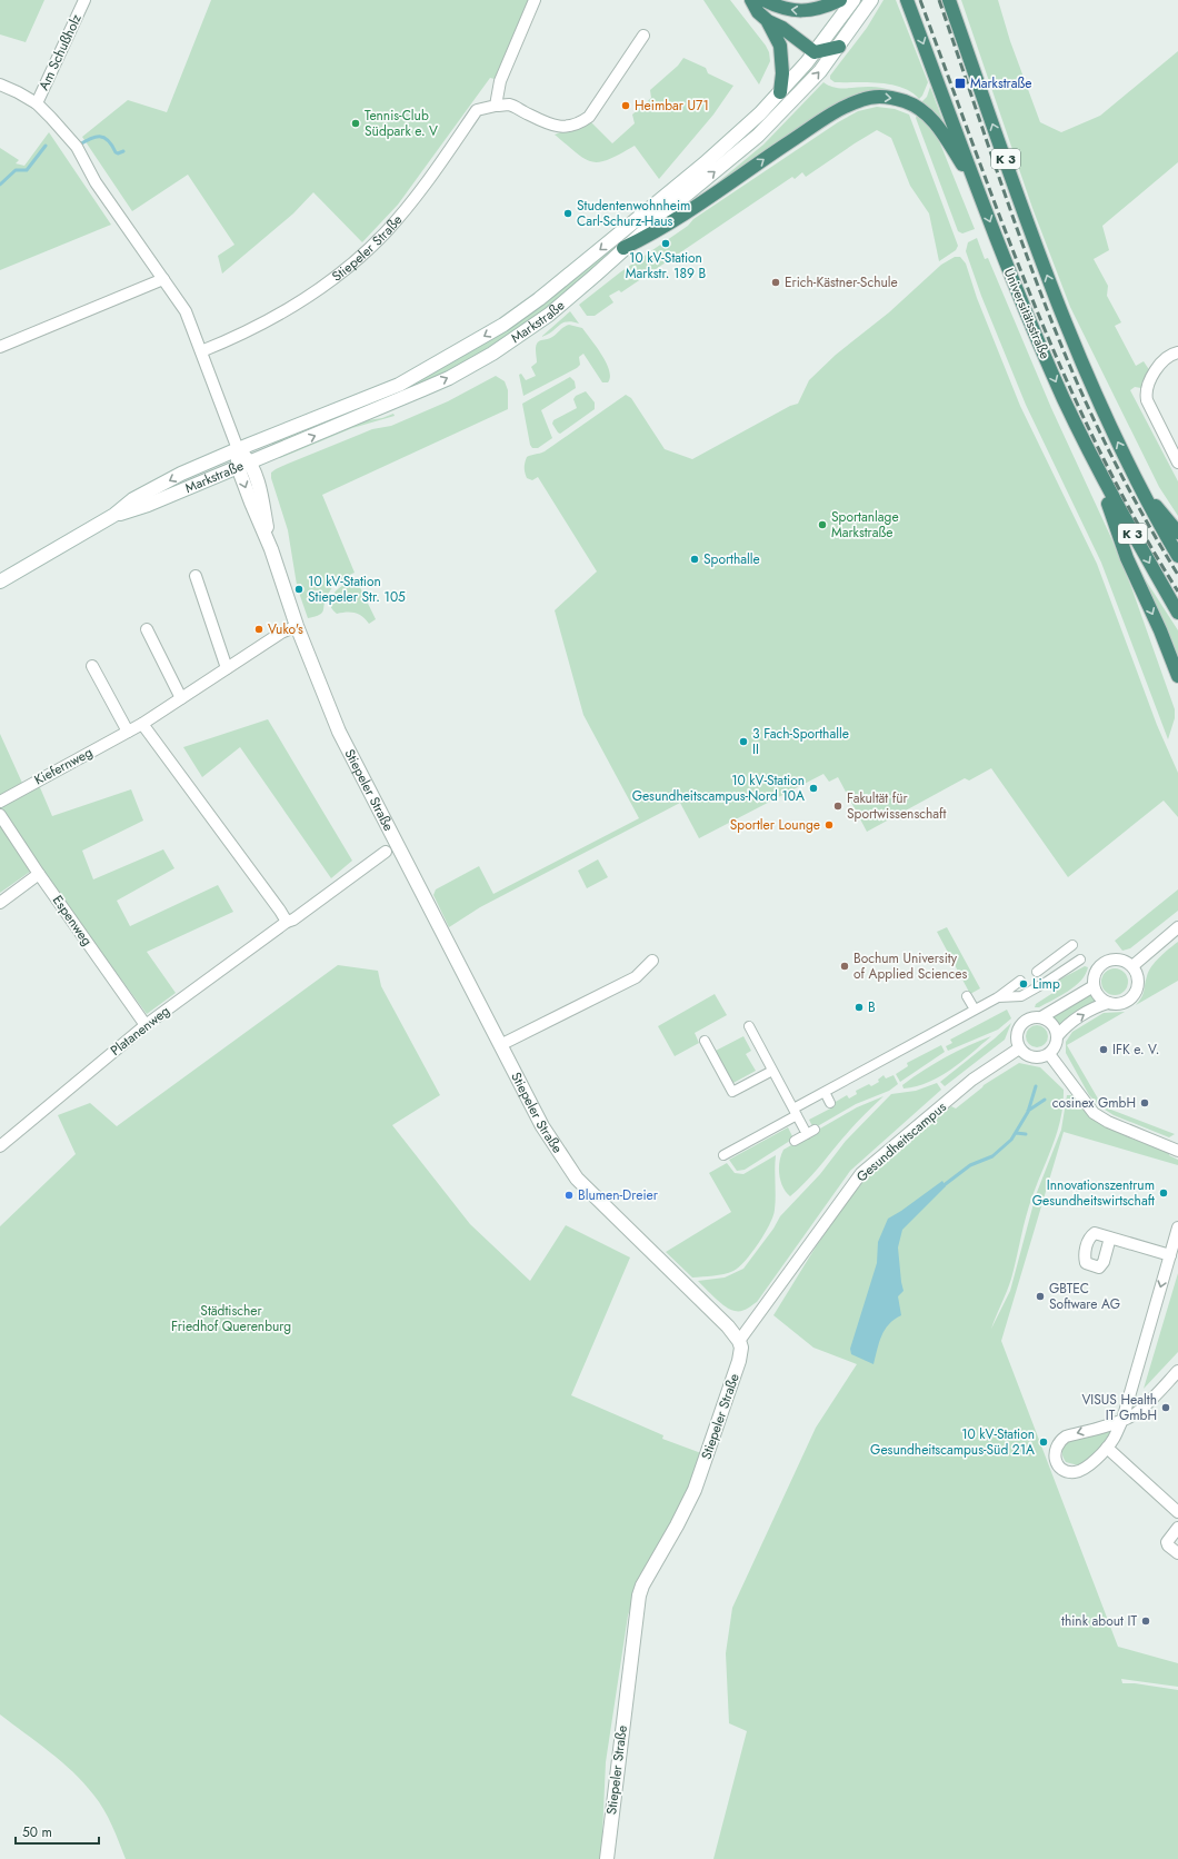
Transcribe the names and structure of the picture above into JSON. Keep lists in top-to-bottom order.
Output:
{
  "streets": {
    "highway": ["K 3", "Universitätsstraße"],
    "main road": ["Stiepeler Straße", "Markstraße"],
    "street": [
      "Am Schußholz",
      "Kiefernweg",
      "Espenweg",
      "Platanenweg",
      "Gesundheitscampus"
    ]
  },
  "crossings": [
    ["Am Schußholz", "Stiepeler Straße"],
    ["Stiepeler Straße", "Markstraße"],
    ["Stiepeler Straße", "Kiefernweg"],
    ["Stiepeler Straße", "Gesundheitscampus"],
    ["Espenweg", "Platanenweg"]
  ],
  "parks": ["Städtischer Friedhof Querenburg"],
  "places": {
    "transit": ["Markstraße"],
    "other": [
      "Heimbar U71",
      "Tennis-Club Südpark e. V",
      "Studentenwohnheim Carl-Schurz-Haus",
      "10 kV-Station Markstr. 189 B",
      "Erich-Kästner-Schule",
      "Sportanlage Markstraße",
      "Sporthalle",
      "10 kV-Station Stiepeler Str. 105",
      "Vuko's",
      "3 Fach-Sporthalle II",
      "10 kV-Station Gesundheitscampus-Nord 10A",
      "Fakultät für Sportwissenschaft",
      "Sportler Lounge",
      "Bochum University of Applied Sciences",
      "Limp",
      "B",
      "IFK e. V.",
      "cosinex GmbH",
      "Innovationszentrum Gesundheitswirtschaft",
      "Blumen-Dreier",
      "GBTEC Software AG",
      "VISUS Health IT GmbH",
      "10 kV-Station Gesundheitscampus-Süd 21A",
      "think about IT"
    ]
  },
  "scale_bar": "50 m"
}
